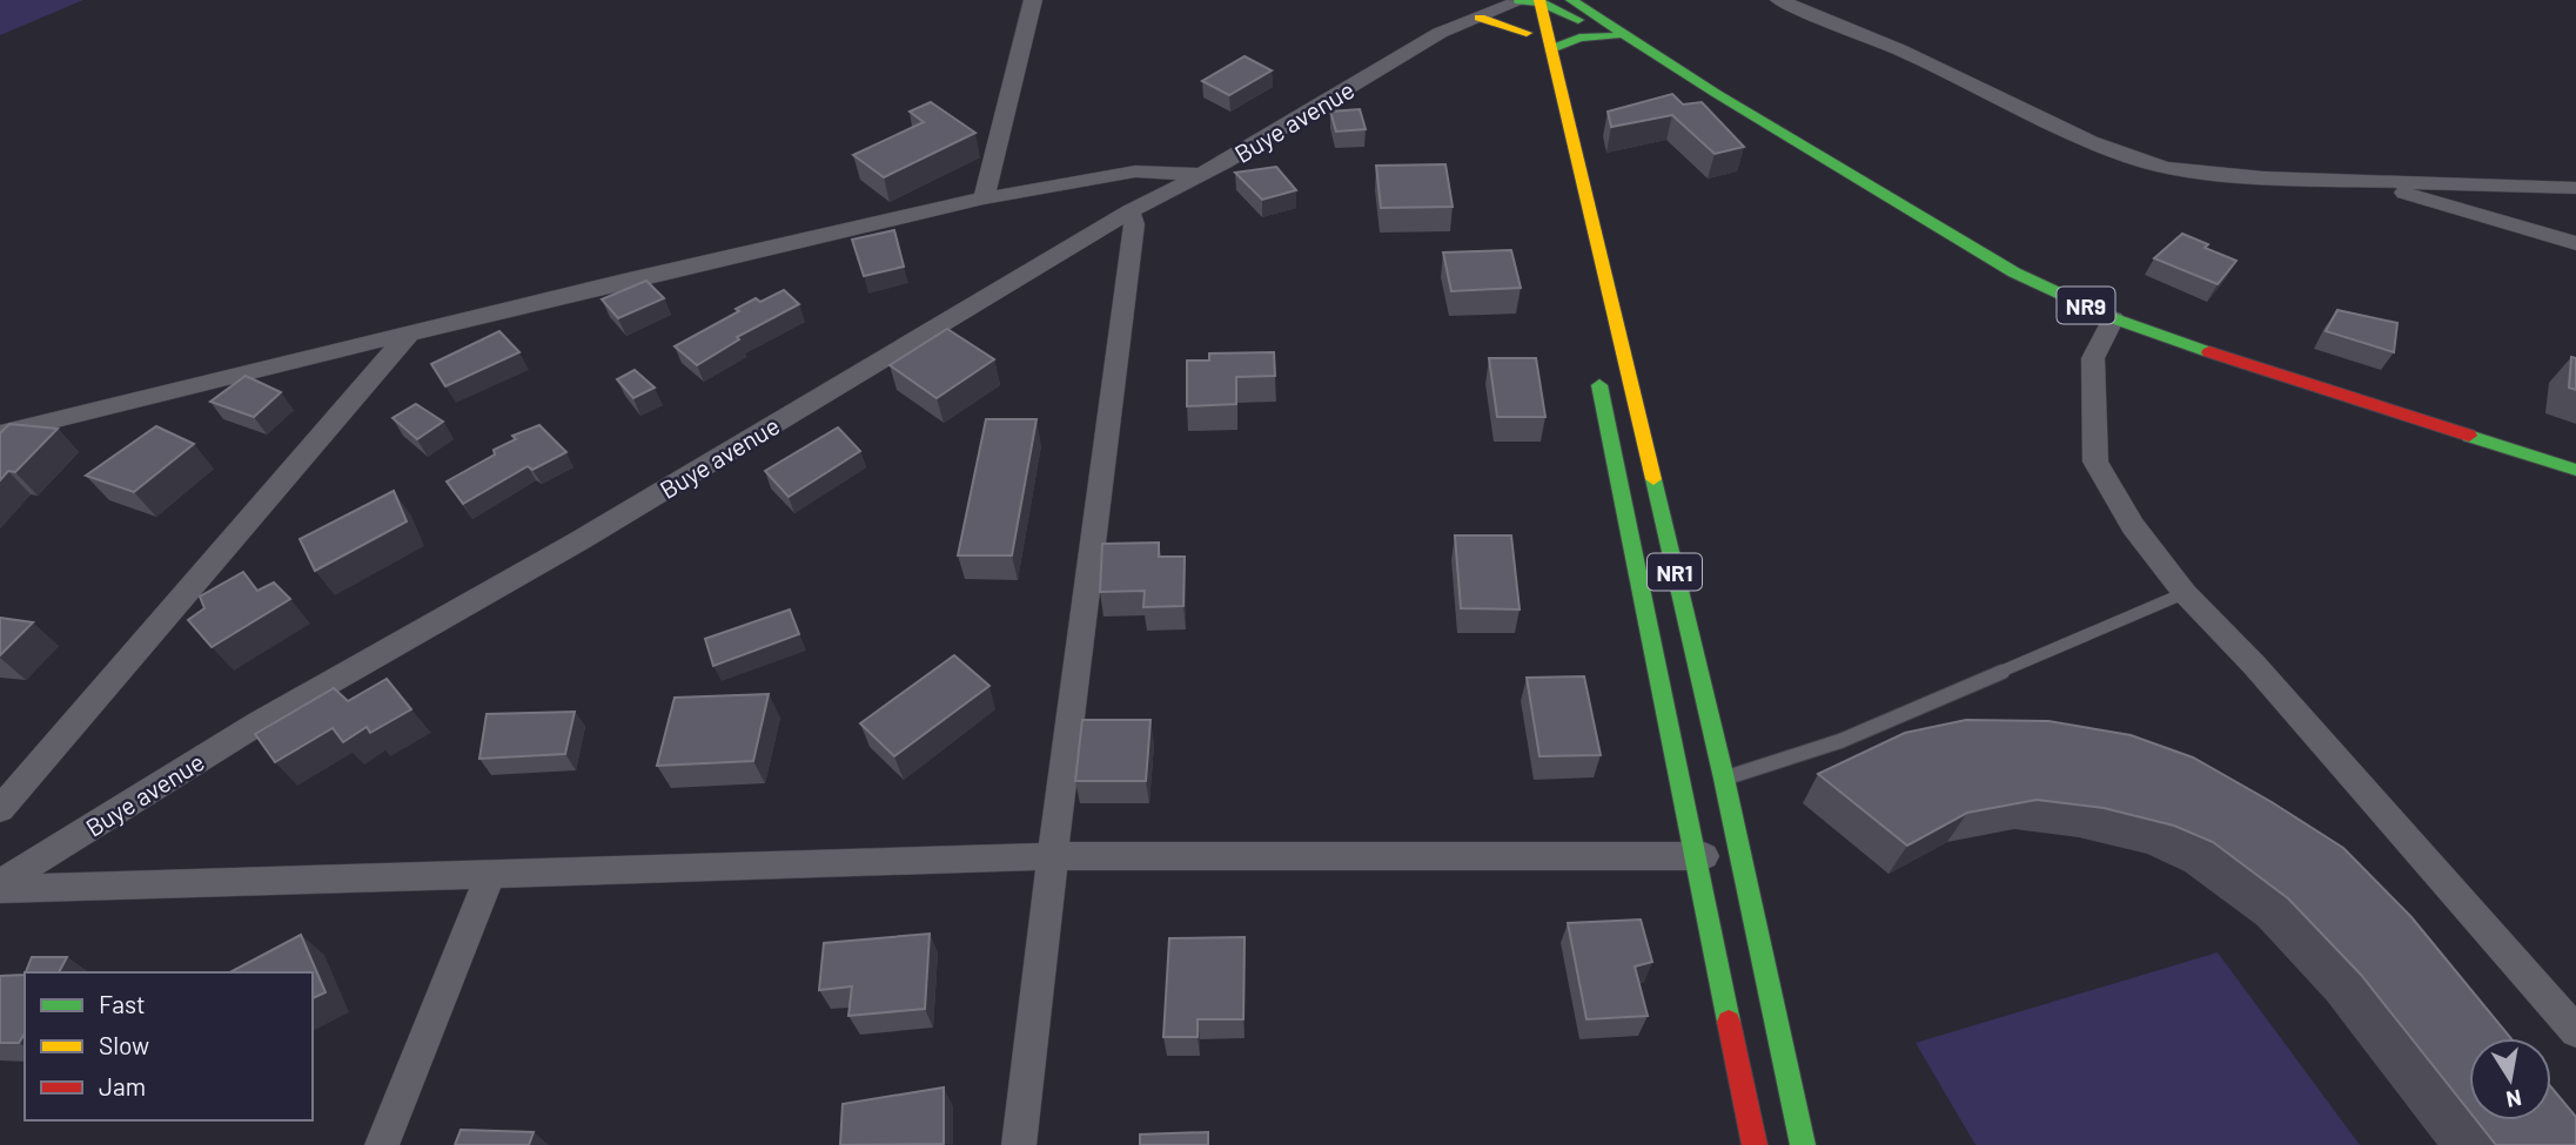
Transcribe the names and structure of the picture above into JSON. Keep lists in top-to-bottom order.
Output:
{
  "streets": {
    "main road": ["NR9", "NR1"],
    "street": ["Buye avenue"]
  },
  "crossings": [
    ["NR9", "NR1"]
  ],
  "legend": ["Fast", "Slow", "Jam"],
  "north": "bottom"
}
